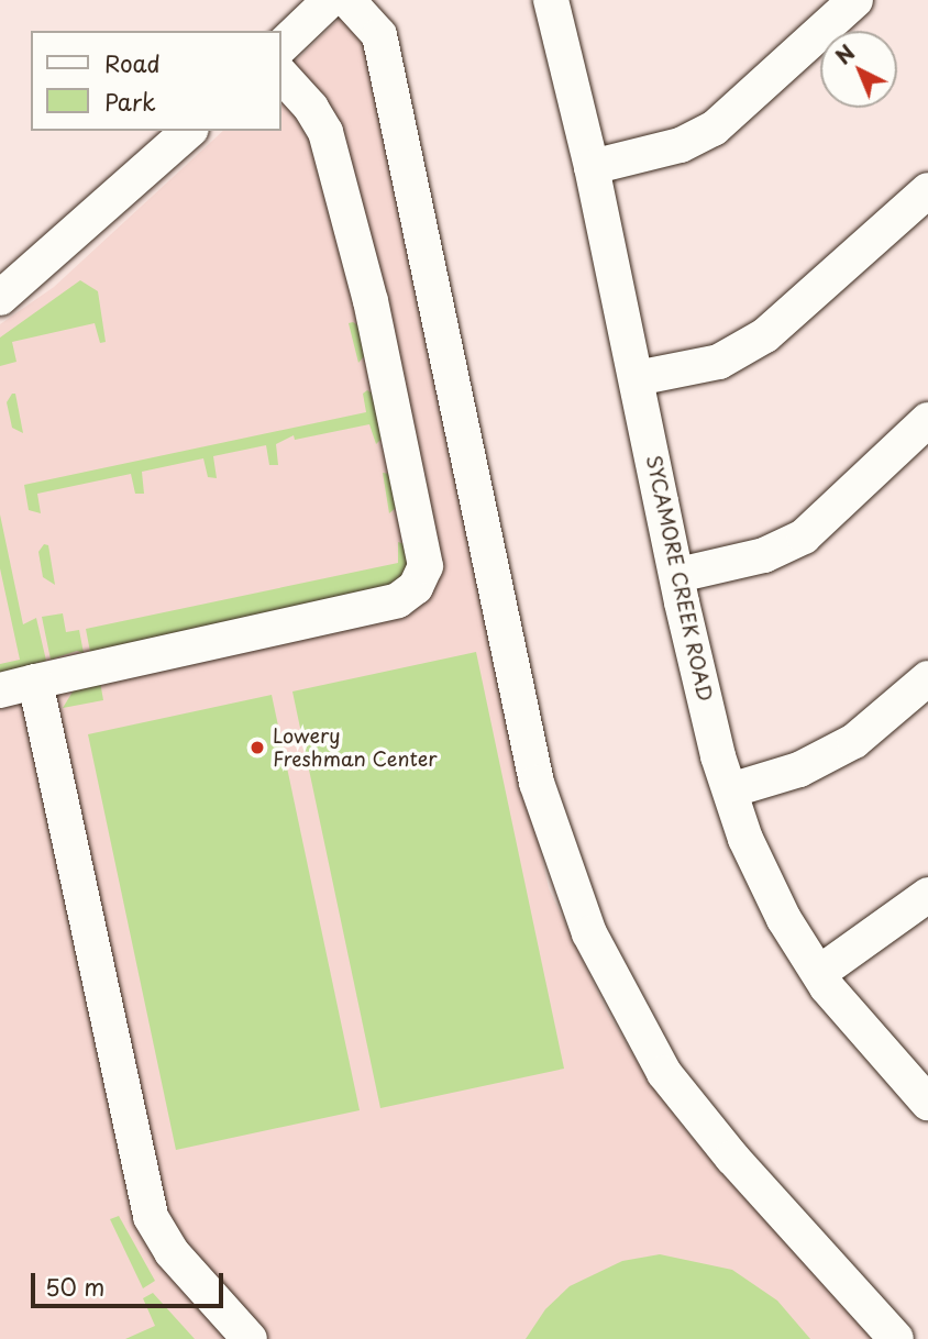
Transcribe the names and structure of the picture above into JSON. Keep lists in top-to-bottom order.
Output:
{
  "streets": {
    "street": ["SYCAMORE CREEK ROAD"]
  },
  "places": ["Lowery Freshman Center"],
  "legend": ["Road", "Park"],
  "scale_bar": "50 m",
  "north": "top left"
}
